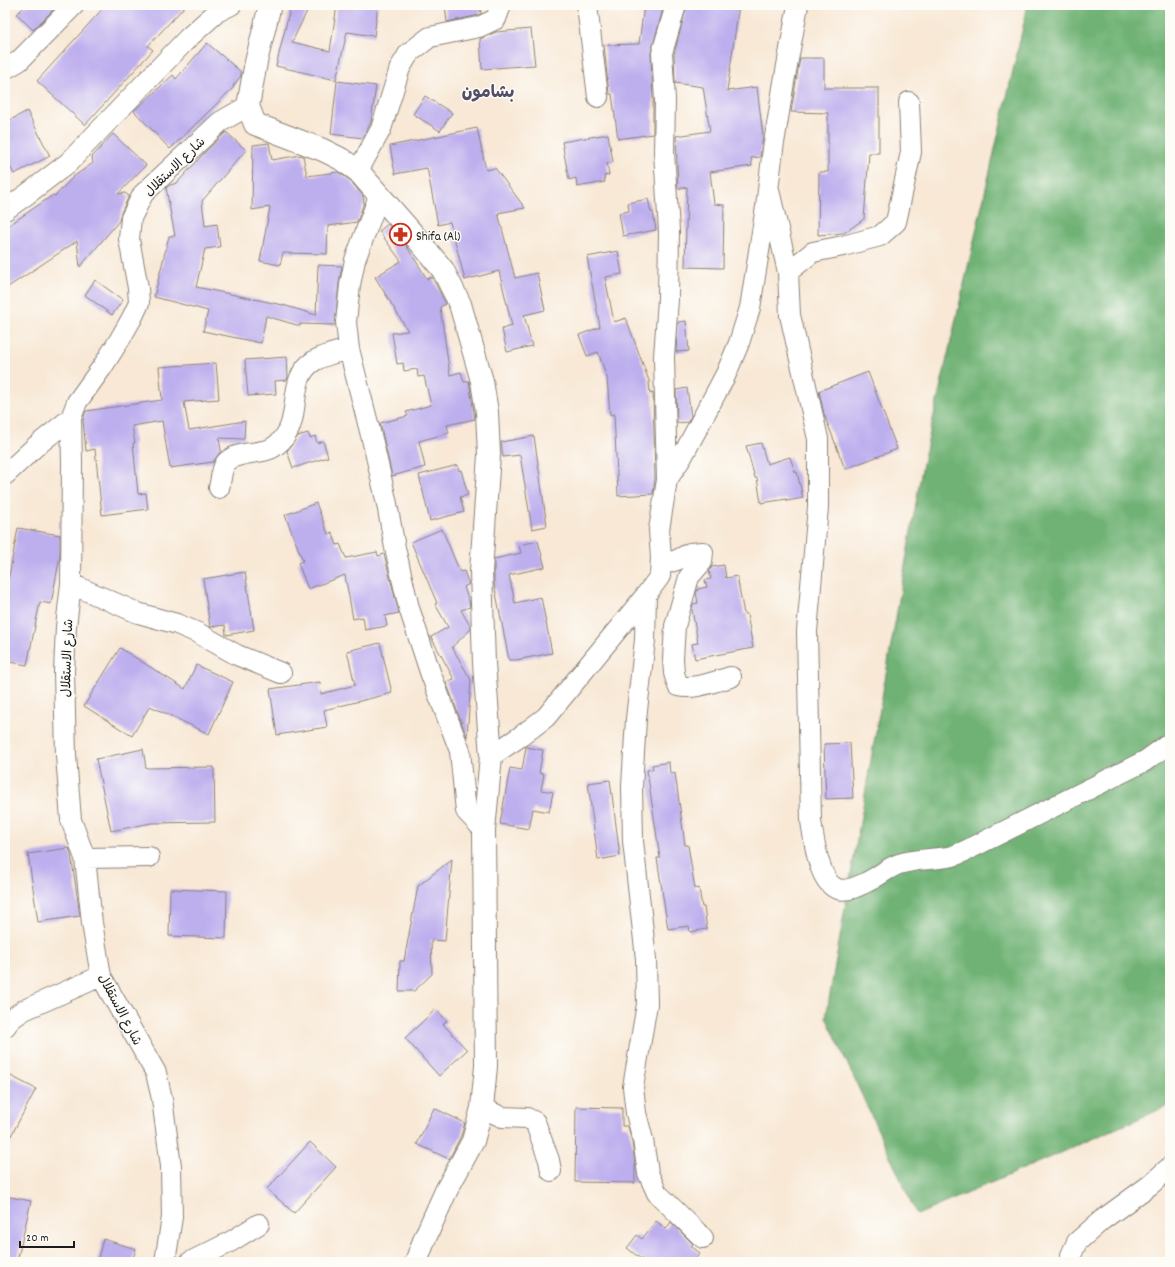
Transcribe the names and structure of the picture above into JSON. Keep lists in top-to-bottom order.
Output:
{
  "streets": {
    "street": ["شارع الاستقلال"]
  },
  "districts": ["بشامون"],
  "places": {
    "pharmacy": ["Shifa (Al)"]
  },
  "scale_bar": "20 m"
}
